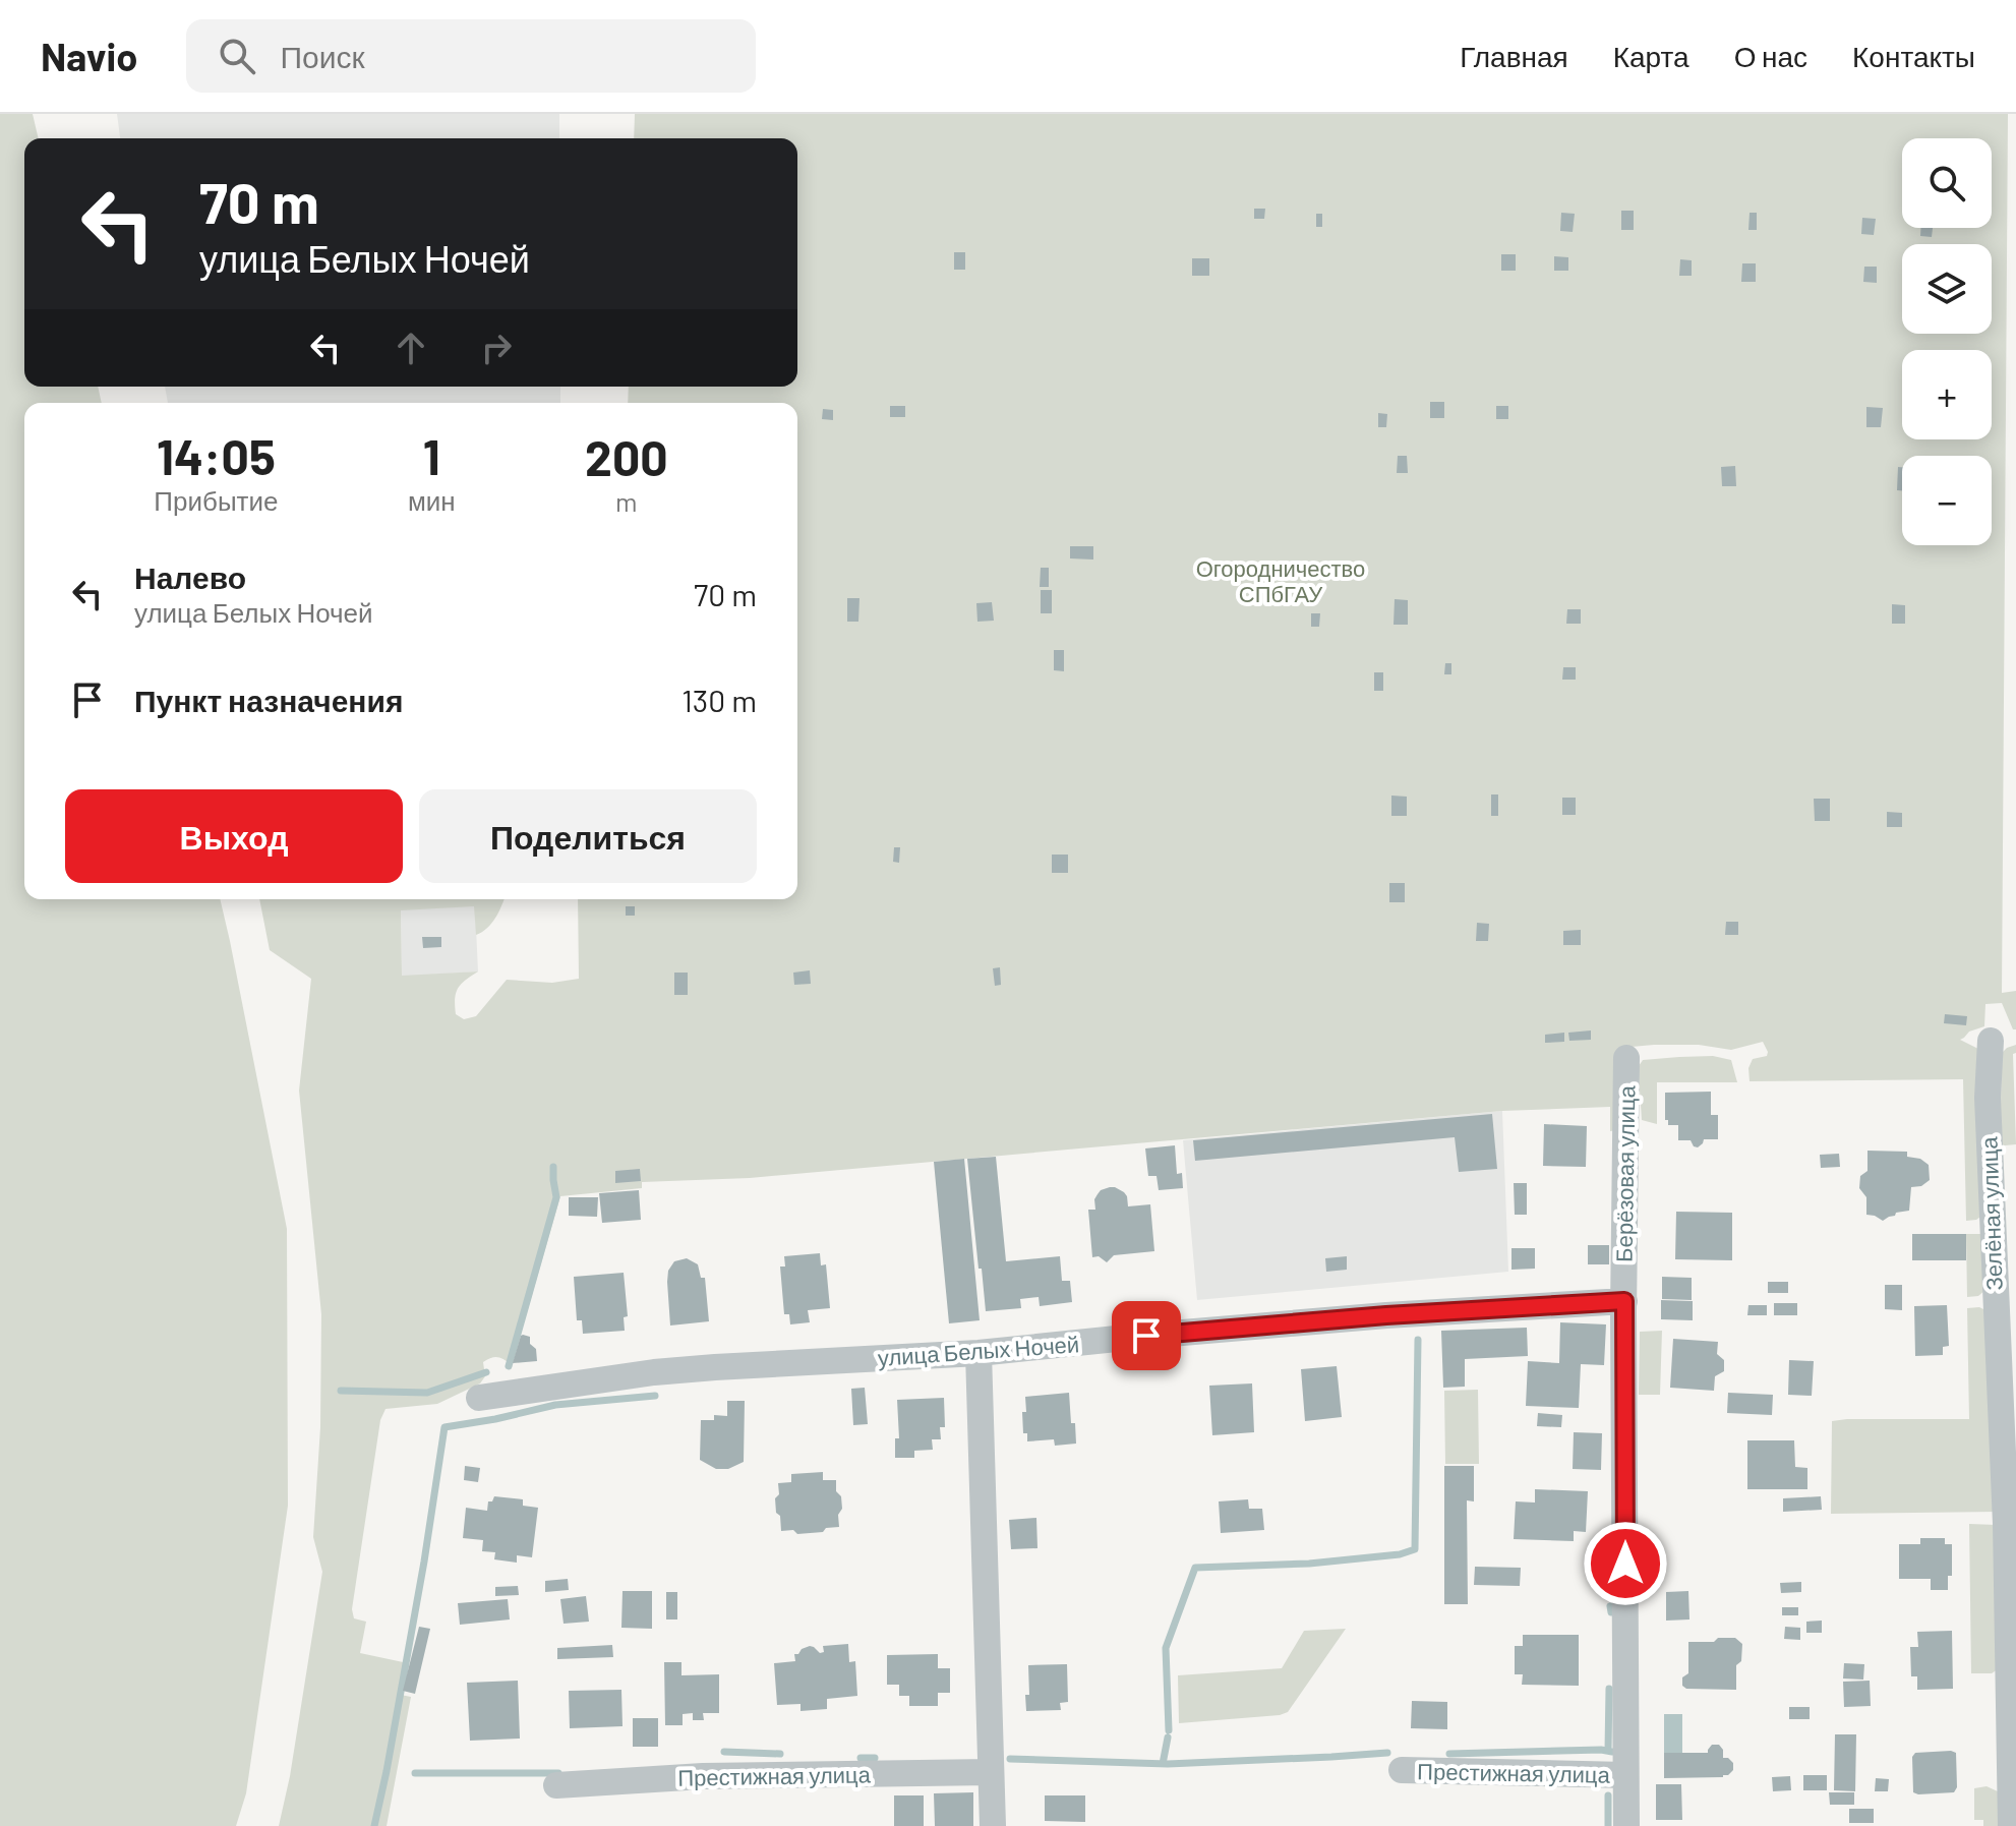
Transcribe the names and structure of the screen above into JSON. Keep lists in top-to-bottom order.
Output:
{
  "streets": {
    "street": [
      "Берёзовая улица",
      "Зелёная улица",
      "улица Белых Ночей",
      "Престижная улица"
    ]
  },
  "crossings": [
    ["Берёзовая улица", "улица Белых Ночей"],
    ["Берёзовая улица", "Престижная улица"]
  ],
  "parks": ["Огородничество СПбГАУ"],
  "page": {
    "header": "Navio",
    "search": "Поиск",
    "nav": [
      "Главная",
      "Карта",
      "О нас",
      "Контакты"
    ],
    "map_buttons": ["+", "−"],
    "turn": ["70 m", "улица Белых Ночей"],
    "eta": [
      "14:05",
      "Прибытие",
      "1",
      "мин",
      "200",
      "m"
    ],
    "list": [
      {
        "name": "Налево",
        "note": "улица Белых Ночей",
        "value": "70 m"
      },
      {
        "name": "Пункт назначения",
        "value": "130 m"
      }
    ],
    "buttons": ["Выход", "Поделиться"]
  }
}
